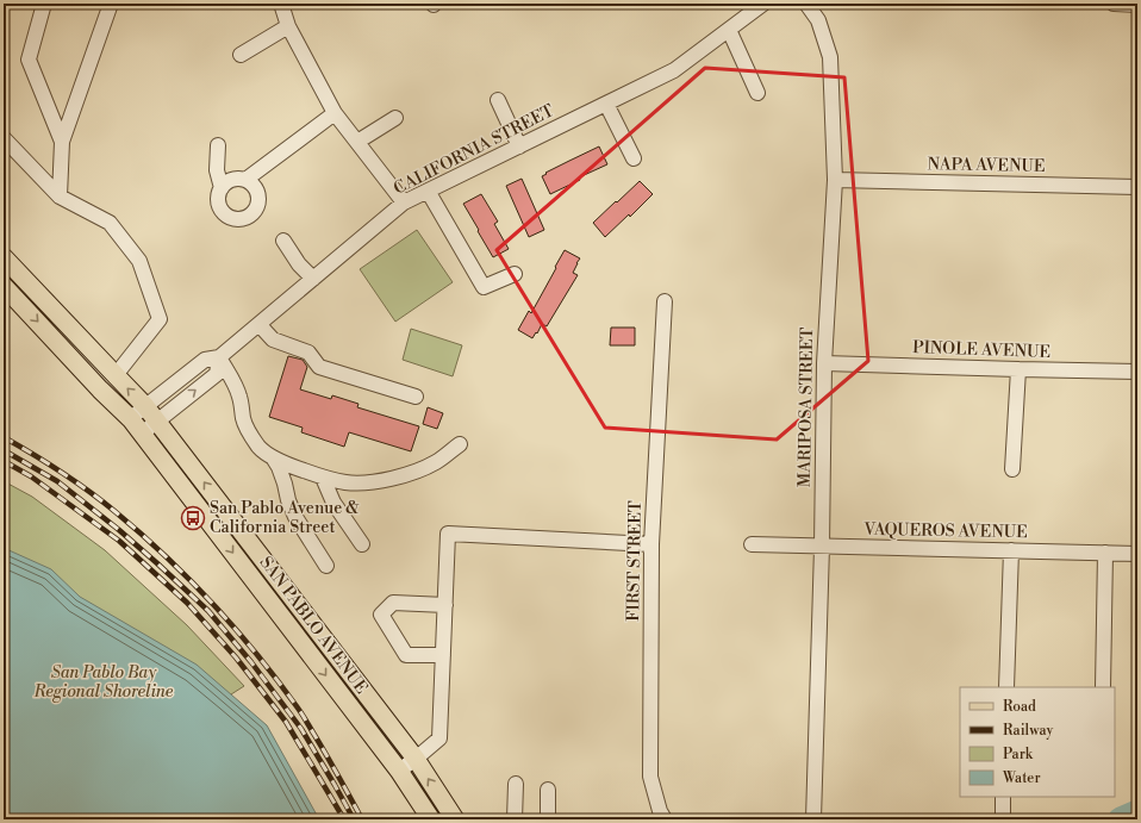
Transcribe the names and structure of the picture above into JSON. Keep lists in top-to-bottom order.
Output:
{
  "streets": {
    "main road": ["SAN PABLO AVENUE"],
    "street": [
      "CALIFORNIA STREET",
      "NAPA AVENUE",
      "PINOLE AVENUE",
      "MARIPOSA STREET",
      "VAQUEROS AVENUE",
      "FIRST STREET"
    ]
  },
  "crossings": [
    ["CALIFORNIA STREET", "SAN PABLO AVENUE"],
    ["NAPA AVENUE", "MARIPOSA STREET"],
    ["PINOLE AVENUE", "MARIPOSA STREET"],
    ["MARIPOSA STREET", "VAQUEROS AVENUE"]
  ],
  "parks": ["San Pablo Bay Regional Shoreline"],
  "places": {
    "bus stop": ["San Pablo Avenue & California Street"]
  },
  "legend": [
    "Road",
    "Railway",
    "Park",
    "Water"
  ]
}
